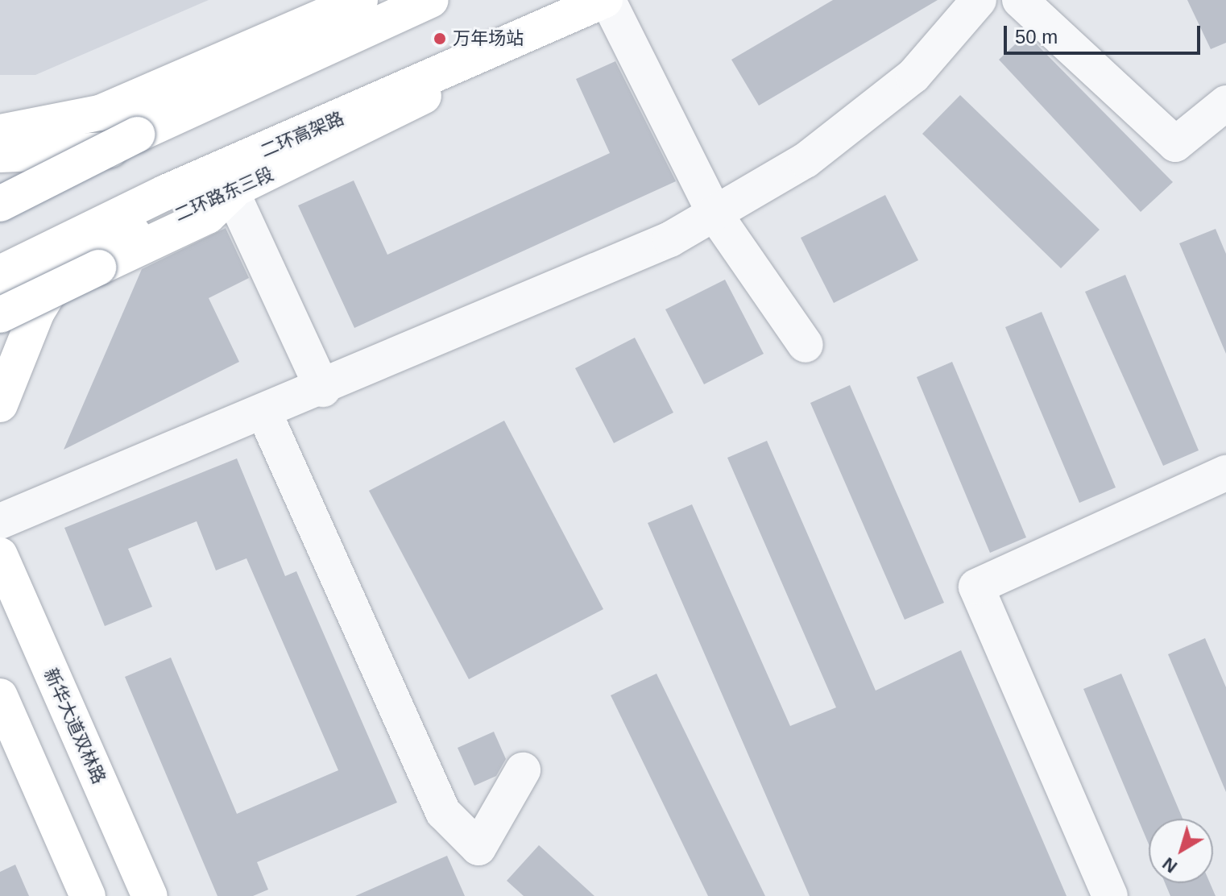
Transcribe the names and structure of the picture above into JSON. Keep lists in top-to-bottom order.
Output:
{
  "streets": {
    "main road": ["二环高架路", "二环路东三段", "新华大道双林路"]
  },
  "crossings": [
    ["二环高架路", "二环路东三段"]
  ],
  "places": ["万年场站"],
  "scale_bar": "50 m",
  "north": "bottom left"
}
